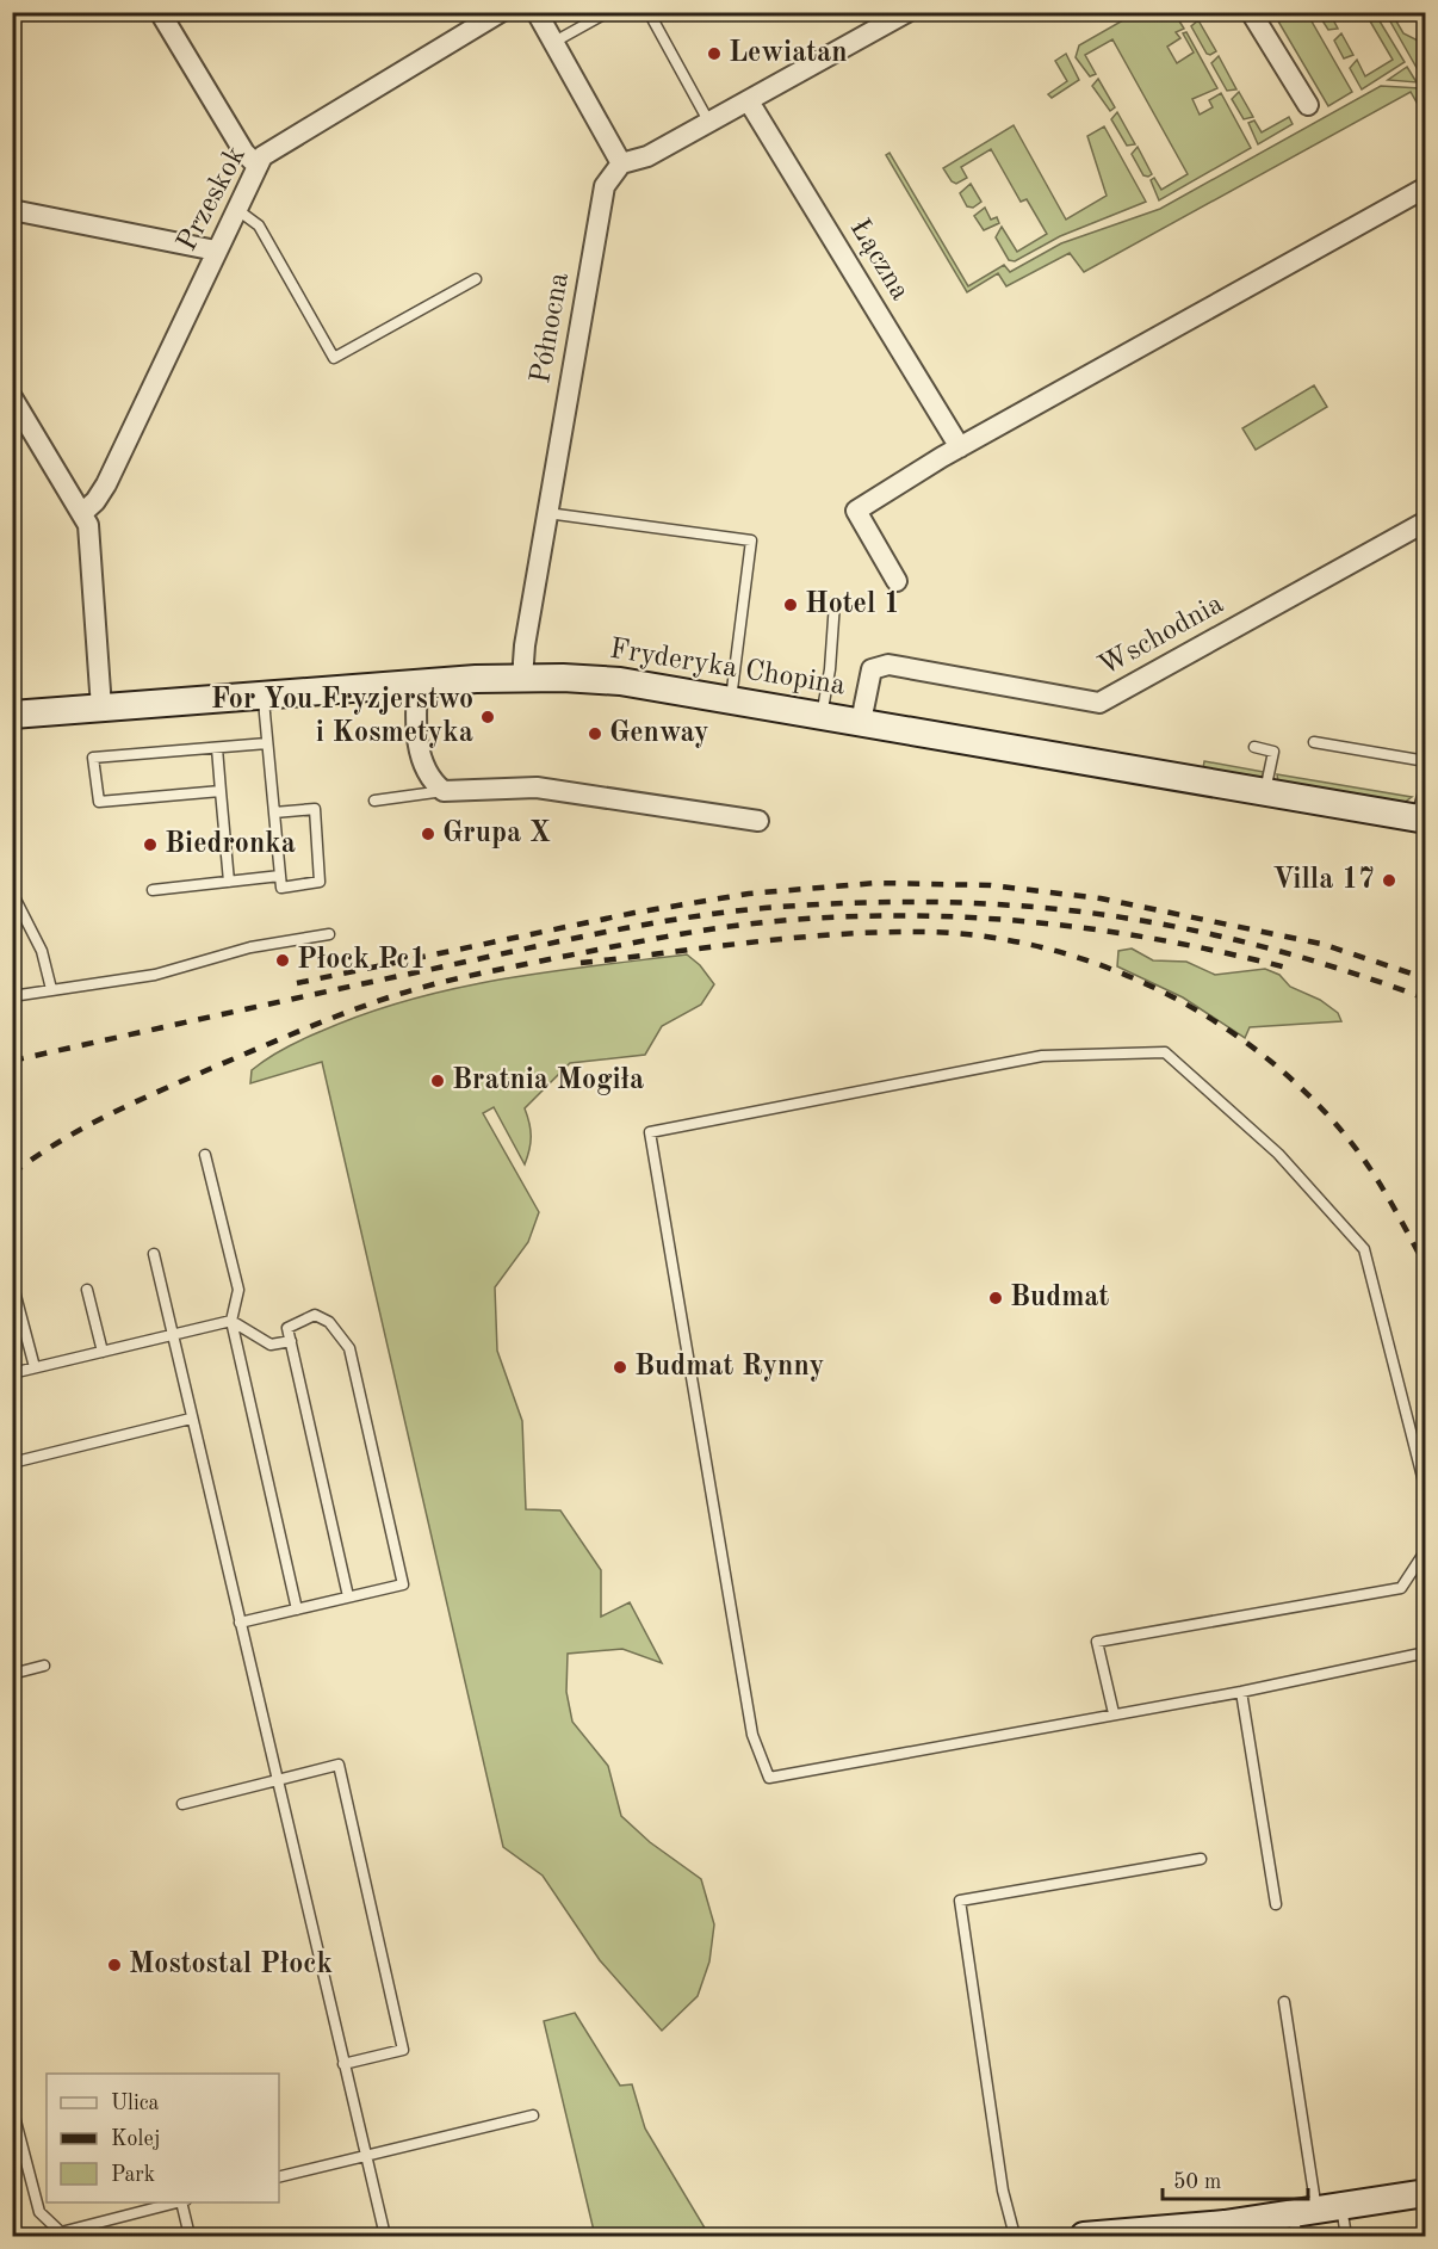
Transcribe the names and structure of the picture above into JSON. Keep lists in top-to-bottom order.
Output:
{
  "streets": {
    "street": [
      "Przeskok",
      "Łączna",
      "Północna",
      "Wschodnia",
      "Fryderyka Chopina"
    ]
  },
  "crossings": [
    ["Północna", "Fryderyka Chopina"],
    ["Wschodnia", "Fryderyka Chopina"]
  ],
  "places": [
    "Lewiatan",
    "Hotel 1",
    "For You Fryzjerstwo i Kosmetyka",
    "Genway",
    "Grupa X",
    "Biedronka",
    "Villa 17",
    "Płock Pc1",
    "Bratnia Mogiła",
    "Budmat",
    "Budmat Rynny",
    "Mostostal Płock"
  ],
  "legend": ["Ulica", "Kolej", "Park"],
  "scale_bar": "50 m"
}
